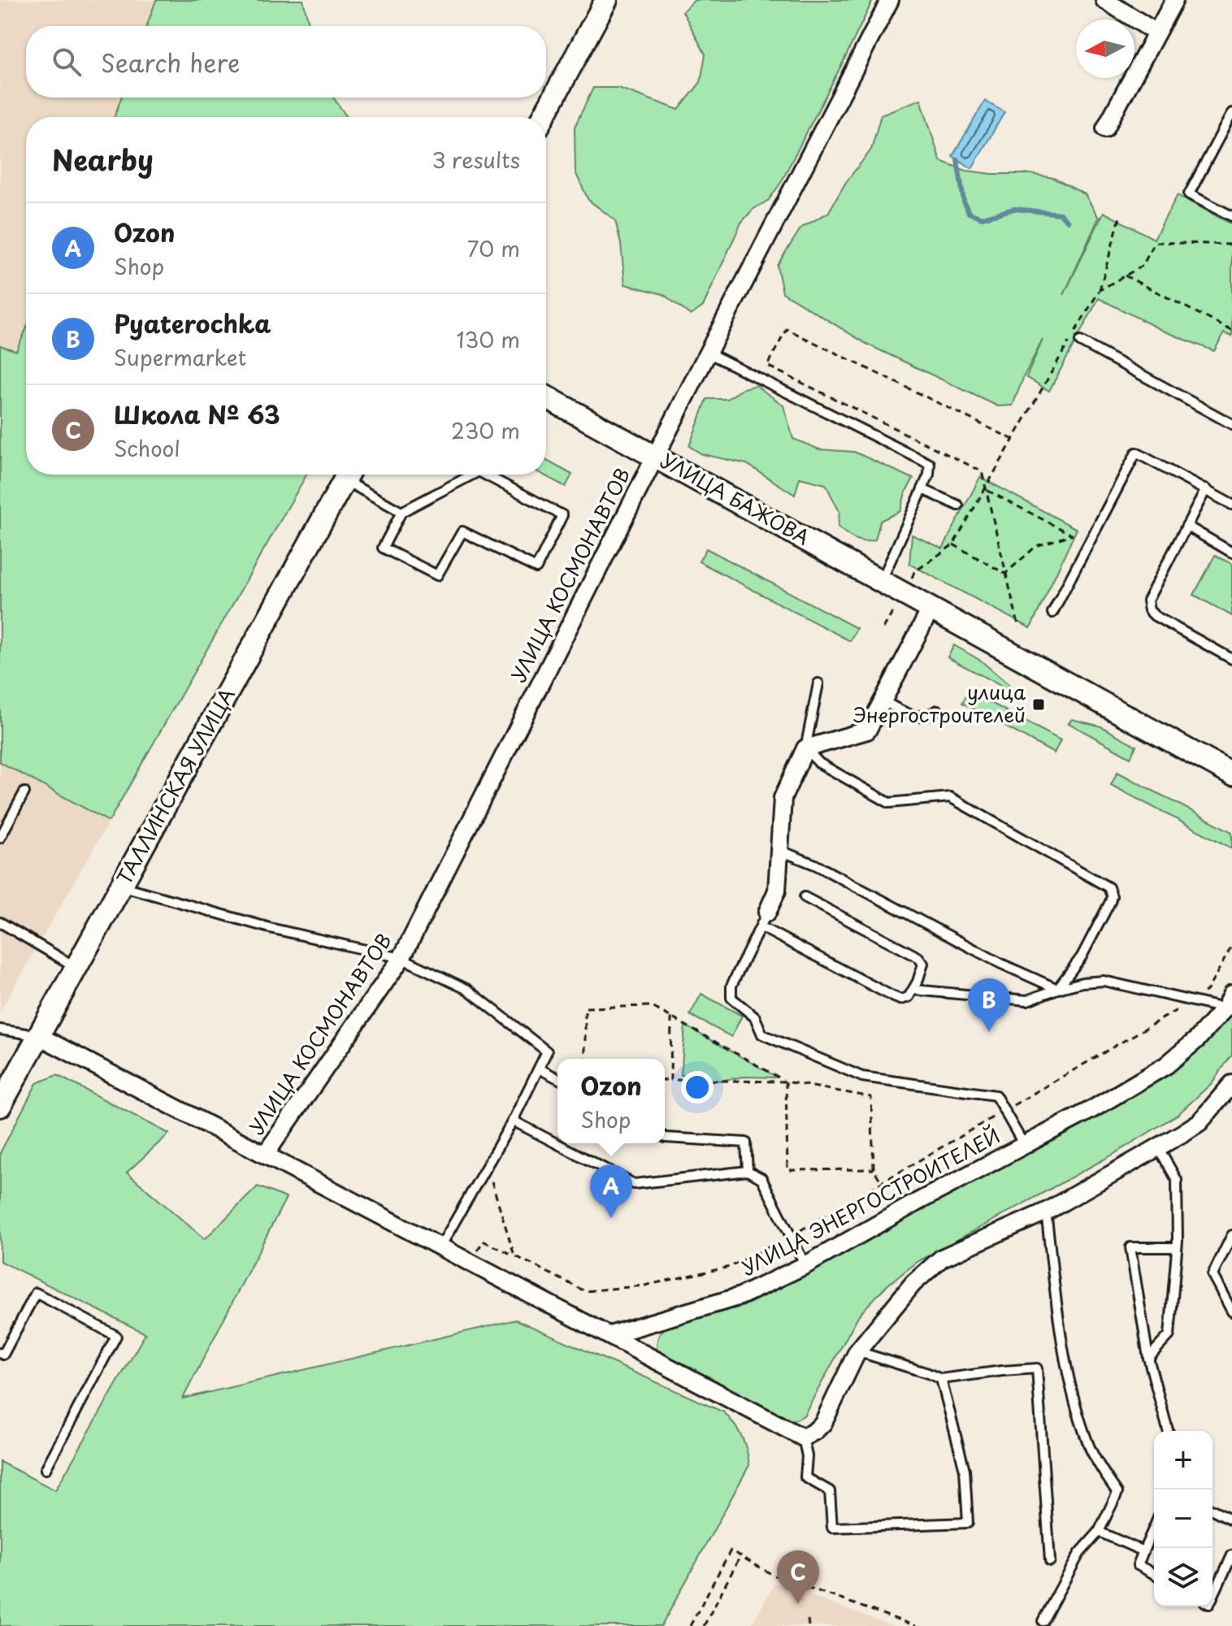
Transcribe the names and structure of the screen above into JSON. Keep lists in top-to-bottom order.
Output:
{
  "streets": {
    "street": [
      "УЛИЦА БАЖОВА",
      "УЛИЦА КОСМОНАВТОВ",
      "ТАЛЛИНСКАЯ УЛИЦА",
      "УЛИЦА ЭНЕРГОСТРОИТЕЛЕЙ"
    ]
  },
  "crossings": [
    ["УЛИЦА БАЖОВА", "УЛИЦА КОСМОНАВТОВ"]
  ],
  "places": {
    "transit": ["улица Энергостроителей"]
  },
  "north": "left",
  "page": {
    "search": "Search here",
    "heading": ["Nearby", "3 results"],
    "list": [
      {
        "mark": "A",
        "name": "Ozon",
        "note": "Shop",
        "value": "70 m"
      },
      {
        "mark": "B",
        "name": "Pyaterochka",
        "note": "Supermarket",
        "value": "130 m"
      },
      {
        "mark": "C",
        "name": "Школа № 63",
        "note": "School",
        "value": "230 m"
      }
    ],
    "pins": ["B", "A", "C"],
    "popup": ["Ozon", "Shop"],
    "map_buttons": ["+", "−"]
  }
}
